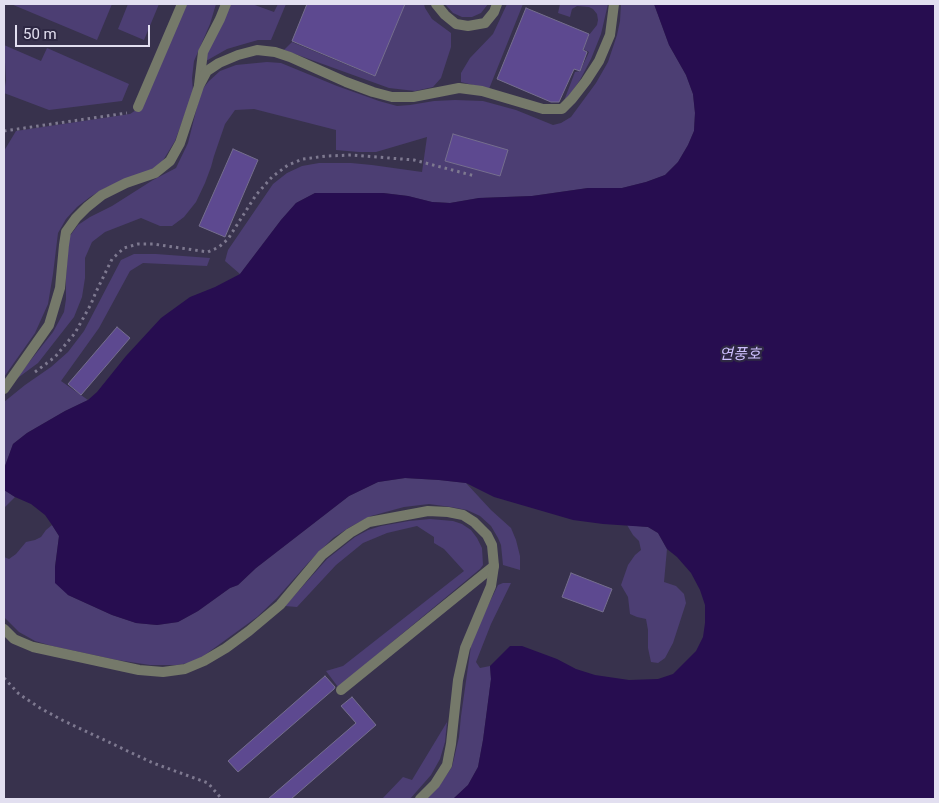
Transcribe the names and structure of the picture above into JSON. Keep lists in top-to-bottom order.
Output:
{
  "water": ["연풍호"],
  "scale_bar": "50 m"
}
